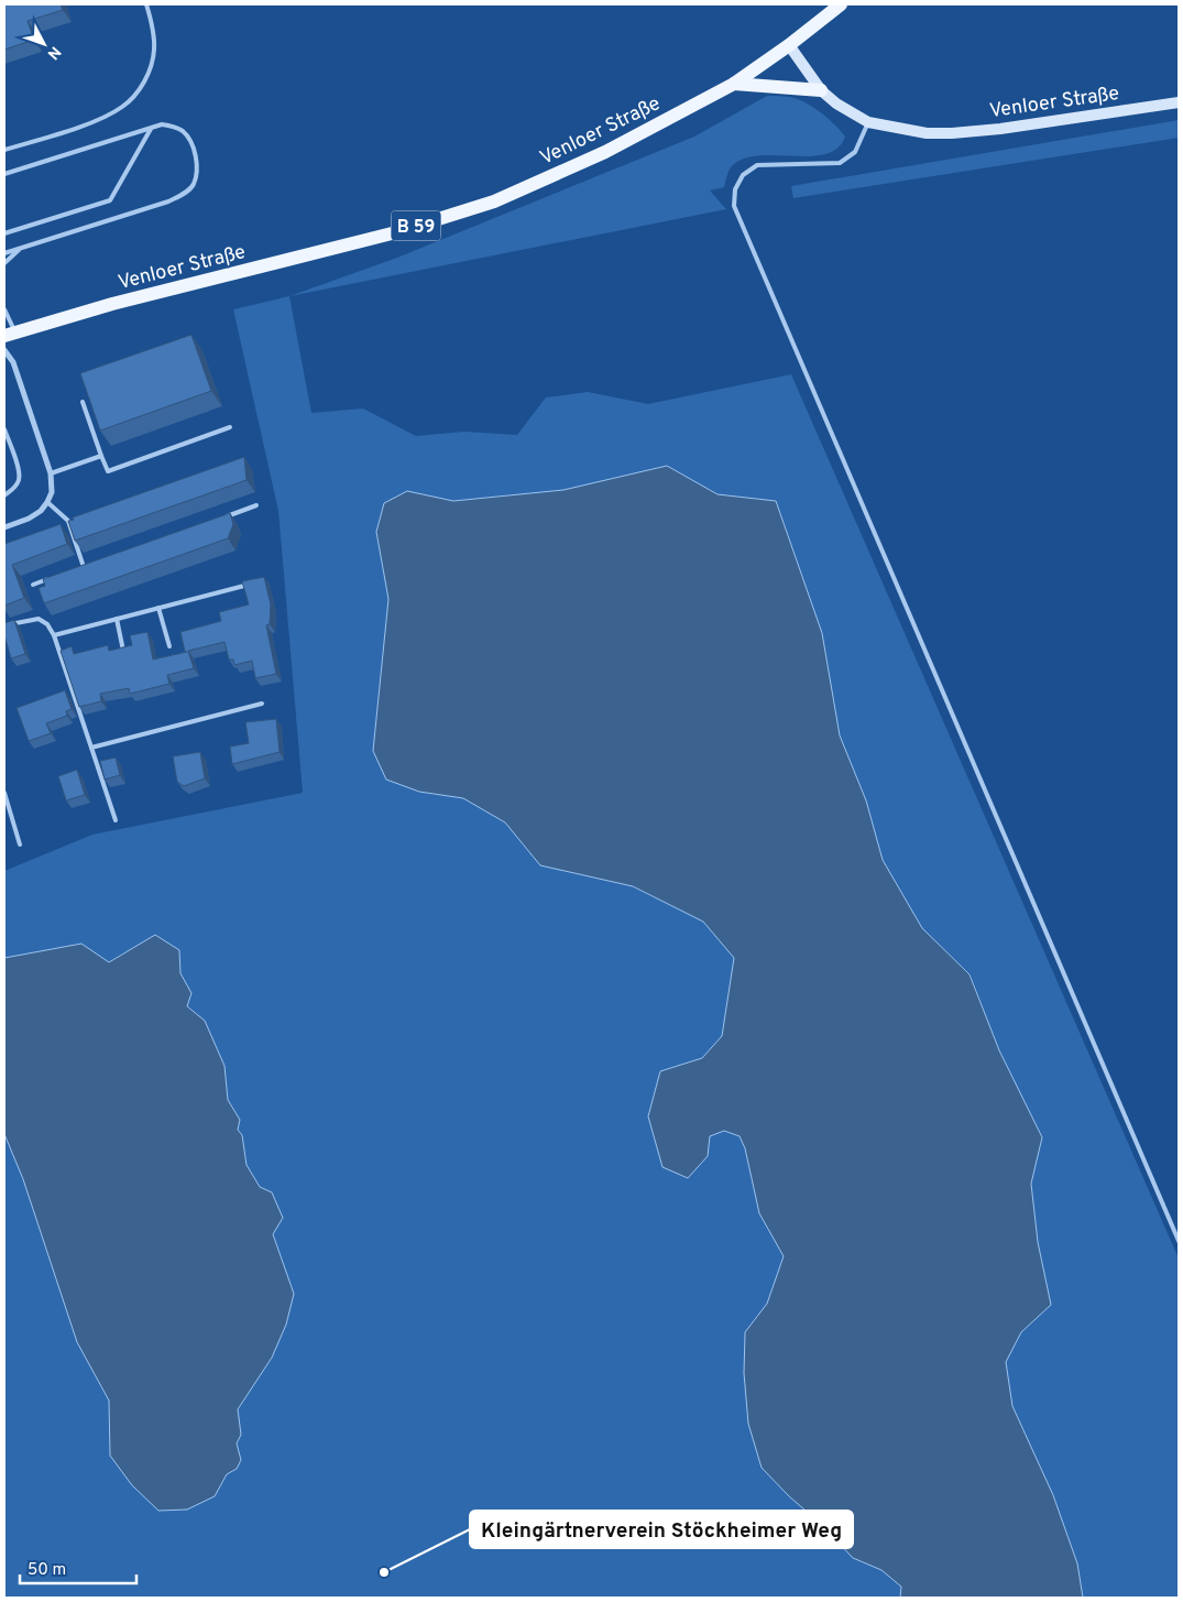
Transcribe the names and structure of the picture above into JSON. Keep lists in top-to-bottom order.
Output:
{
  "streets": {
    "main road": ["Venloer Straße", "B 59"]
  },
  "crossings": [
    ["Venloer Straße", "B 59"]
  ],
  "places": ["Kleingärtnerverein Stöckheimer Weg"],
  "scale_bar": "50 m",
  "north": "bottom right"
}
